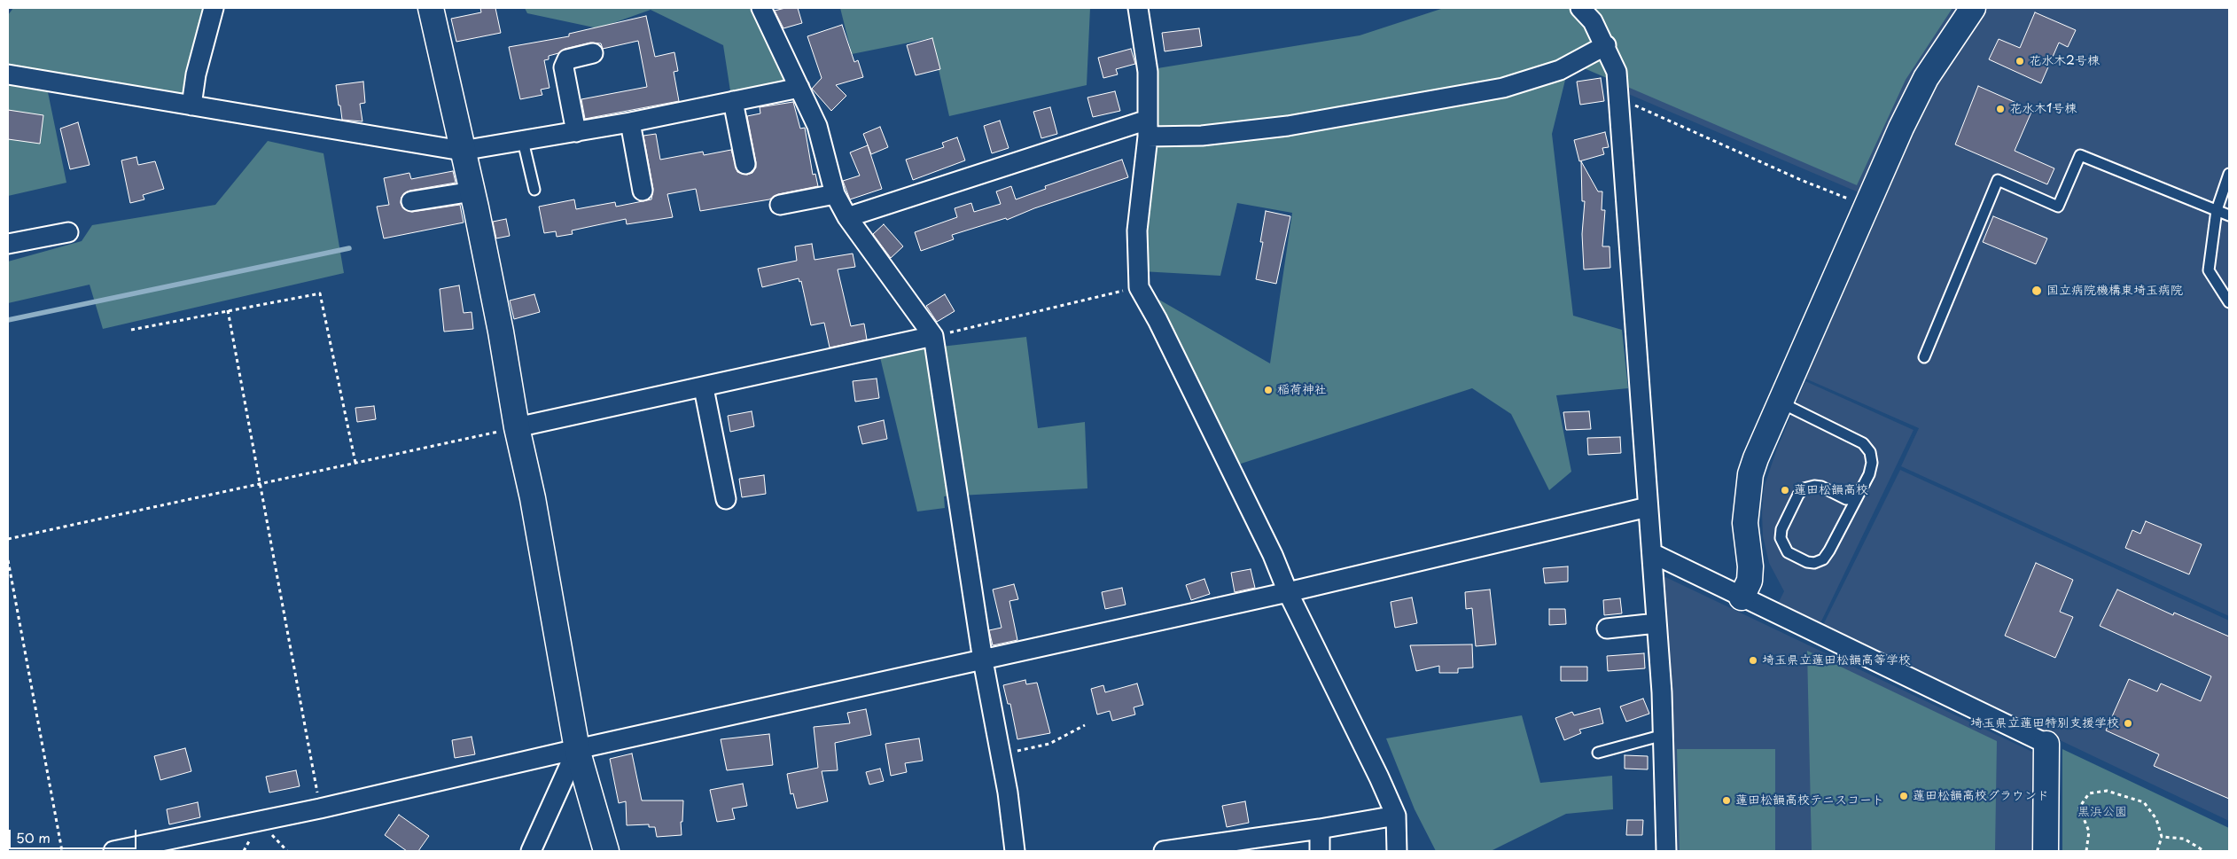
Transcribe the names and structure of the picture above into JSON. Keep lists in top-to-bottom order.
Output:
{
  "parks": ["黒浜公園"],
  "places": [
    "花水木2号棟",
    "花水木1号棟",
    "国立病院機構東埼玉病院",
    "稲荷神社",
    "蓮田松韻高校",
    "埼玉県立蓮田松韻高等学校",
    "埼玉県立蓮田特別支援学校",
    "蓮田松韻高校グラウンド",
    "蓮田松韻高校テニスコート"
  ],
  "scale_bar": "50 m"
}
